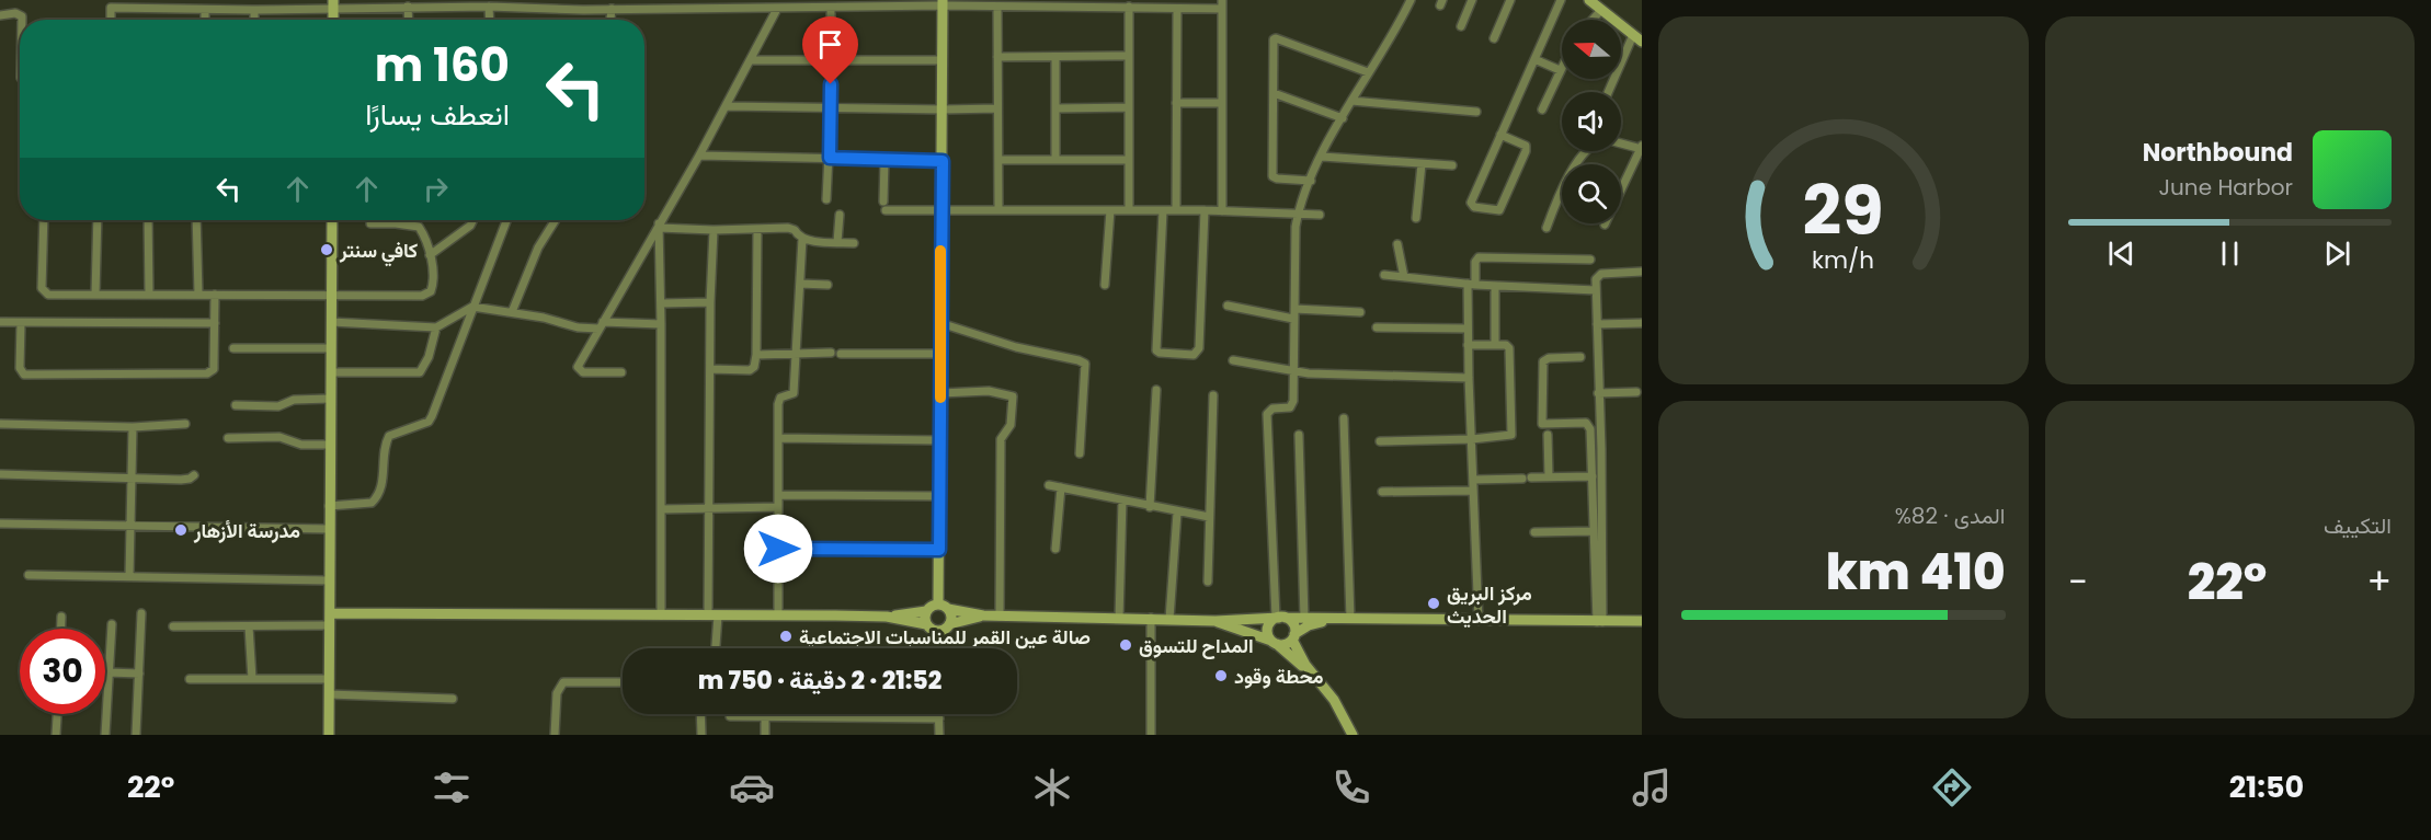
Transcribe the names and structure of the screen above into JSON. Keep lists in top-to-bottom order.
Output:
{
  "places": [
    "كافي سنتر",
    "مدرسة الأزهار",
    "مركز البريق الحديث",
    "صالة عين القمر للمناسبات الاجتماعية",
    "المداح للتسوق",
    "محطة وقود"
  ],
  "north": "left",
  "page": {
    "turn": ["160 m", "انعطف يسارًا"],
    "song": ["Northbound", "June Harbor"],
    "tile": [
      "التكييف",
      ["المدى · 82%", "410 km"]
    ],
    "heat": ["−", "22°", "+"],
    "limit": "30",
    "trip": "21:52 · 2 دقيقة · 750 m",
    "tabs": ["21:50", "22°"],
    "gauge": ["29", "km/h"]
  }
}
